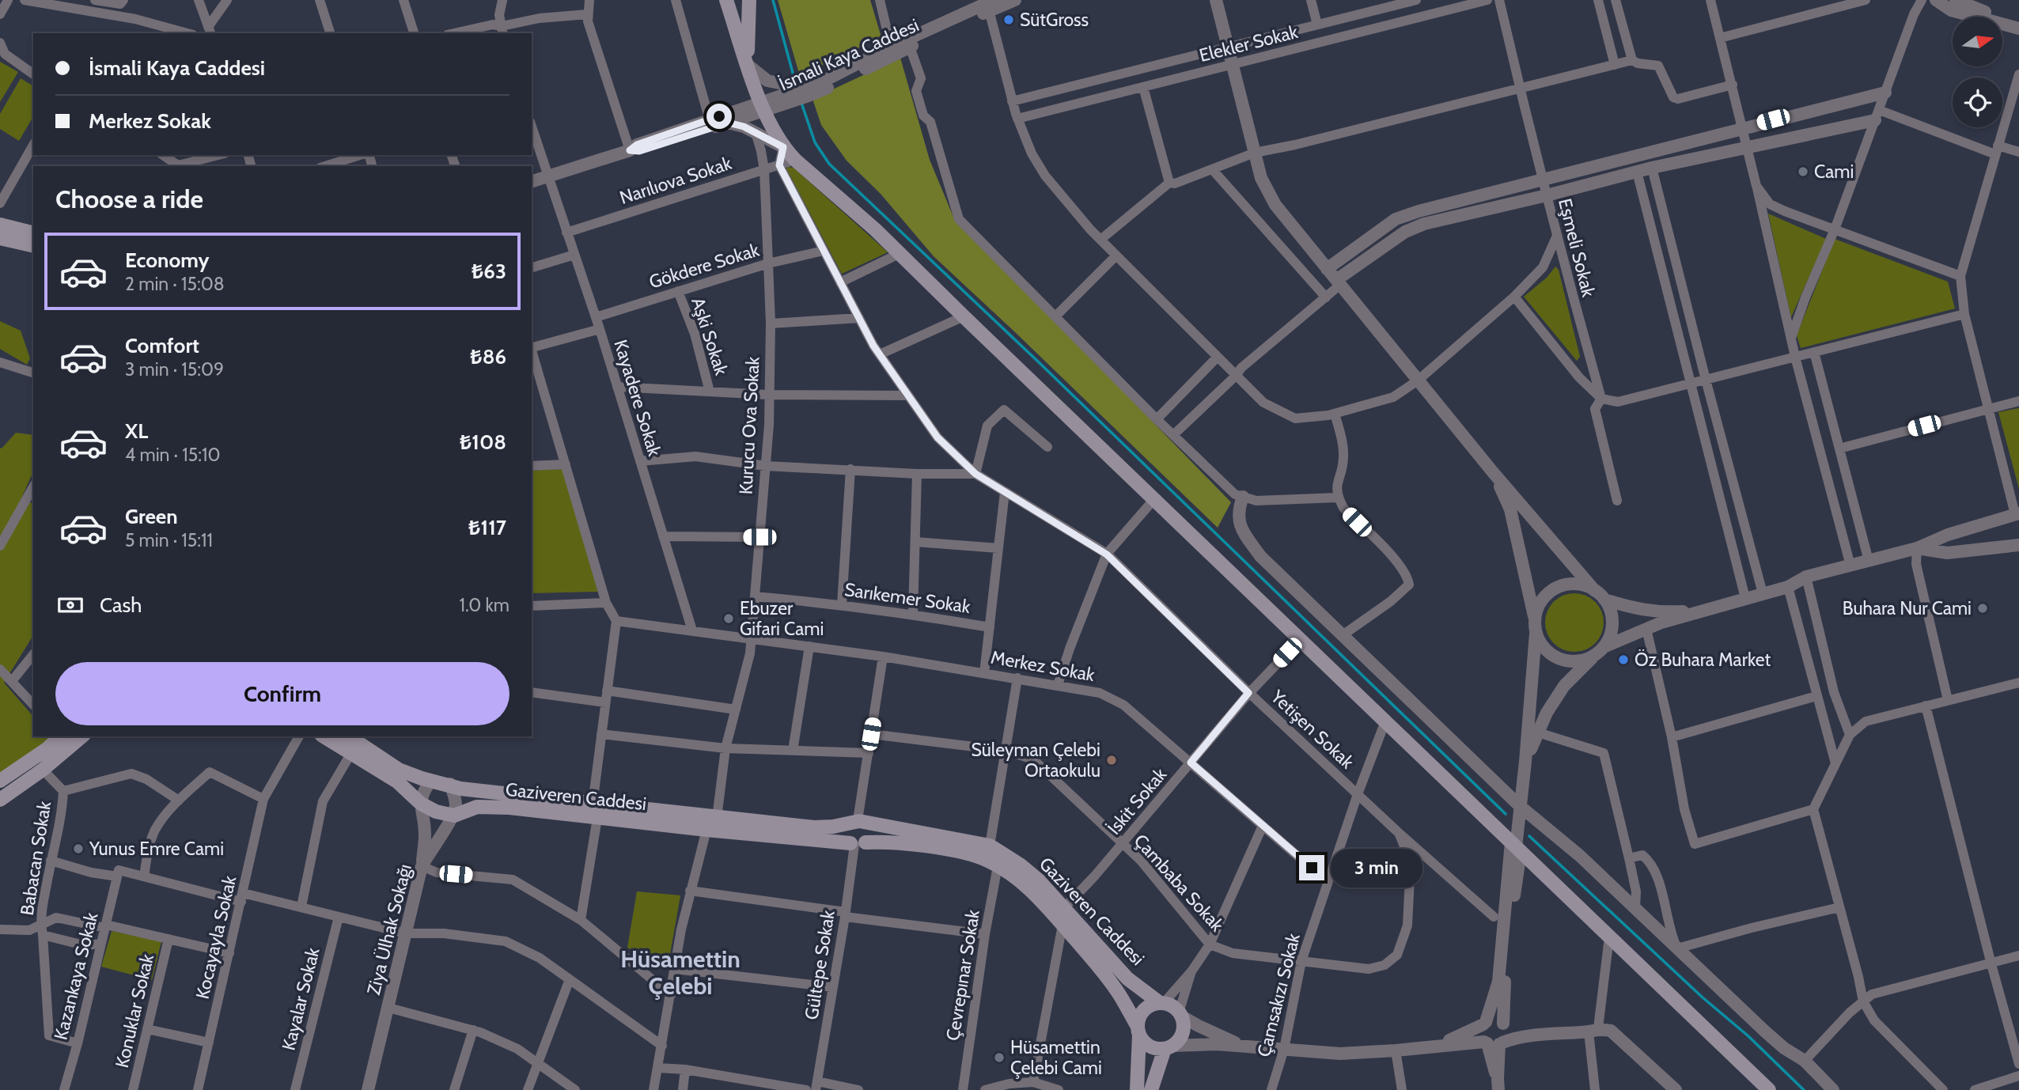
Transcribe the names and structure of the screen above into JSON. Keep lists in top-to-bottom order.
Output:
{
  "streets": {
    "main road": ["Gaziveren Caddesi"],
    "street": [
      "Elekler Sokak",
      "İsmali Kaya Caddesi",
      "Narılıova Sokak",
      "Eşmeli Sokak",
      "Gökdere Sokak",
      "Aşki Sokak",
      "Kayadere Sokak",
      "Kurucu Ova Sokak",
      "Sarıkemer Sokak",
      "Merkez Sokak",
      "Yetişen Sokak",
      "İskit Sokak",
      "Babacan Sokak",
      "Çambaba Sokak",
      "Ziya Ülhak Sokağı",
      "Kocayayla Sokak",
      "Gültepe Sokak",
      "Çevrepınar Sokak",
      "Kazankaya Sokak",
      "Çamsakızı Sokak",
      "Kayalar Sokak",
      "Konuklar Sokak"
    ]
  },
  "crossings": [
    ["İsmali Kaya Caddesi", "Kayadere Sokak"],
    ["Narılıova Sokak", "Kayadere Sokak"],
    ["Narılıova Sokak", "Kurucu Ova Sokak"],
    ["Narılıova Sokak", "Yetişen Sokak"],
    ["Gökdere Sokak", "Aşki Sokak"],
    ["Gökdere Sokak", "Kayadere Sokak"],
    ["Gökdere Sokak", "Kurucu Ova Sokak"],
    ["Gökdere Sokak", "Yetişen Sokak"],
    ["Kayadere Sokak", "Merkez Sokak"],
    ["Kurucu Ova Sokak", "Sarıkemer Sokak"],
    ["Kurucu Ova Sokak", "Merkez Sokak"],
    ["Kurucu Ova Sokak", "Gaziveren Caddesi"],
    ["Merkez Sokak", "İskit Sokak"],
    ["Merkez Sokak", "Çamsakızı Sokak"],
    ["Yetişen Sokak", "İskit Sokak"],
    ["Yetişen Sokak", "Çambaba Sokak"],
    ["Yetişen Sokak", "Çamsakızı Sokak"],
    ["Gaziveren Caddesi", "İskit Sokak"],
    ["Gaziveren Caddesi", "Ziya Ülhak Sokağı"],
    ["Gaziveren Caddesi", "Gültepe Sokak"],
    ["Gaziveren Caddesi", "Çevrepınar Sokak"],
    ["İskit Sokak", "Çambaba Sokak"],
    ["Babacan Sokak", "Kazankaya Sokak"],
    ["Çambaba Sokak", "Çamsakızı Sokak"]
  ],
  "districts": ["Hüsamettin Çelebi"],
  "places": [
    "SütGross",
    "Cami",
    "Buhara Nur Cami",
    "Ebuzer Gifari Cami",
    "Öz Buhara Market",
    "Süleyman Çelebi Ortaokulu",
    "Yunus Emre Cami",
    "Hüsamettin Çelebi Cami"
  ],
  "north": "right",
  "page": {
    "banner": ["İsmali Kaya Caddesi", "Merkez Sokak"],
    "heading": "Choose a ride",
    "list": [
      {
        "name": "Economy",
        "note": "2 min · 15:08",
        "value": "₺63"
      },
      {
        "name": "Comfort",
        "note": "3 min · 15:09",
        "value": "₺86"
      },
      {
        "name": "XL",
        "note": "4 min · 15:10",
        "value": "₺108"
      },
      {
        "name": "Green",
        "note": "5 min · 15:11",
        "value": "₺117"
      }
    ],
    "pay": ["Cash", "1.0 km"],
    "buttons": "Confirm",
    "bubble": "3 min"
  }
}
